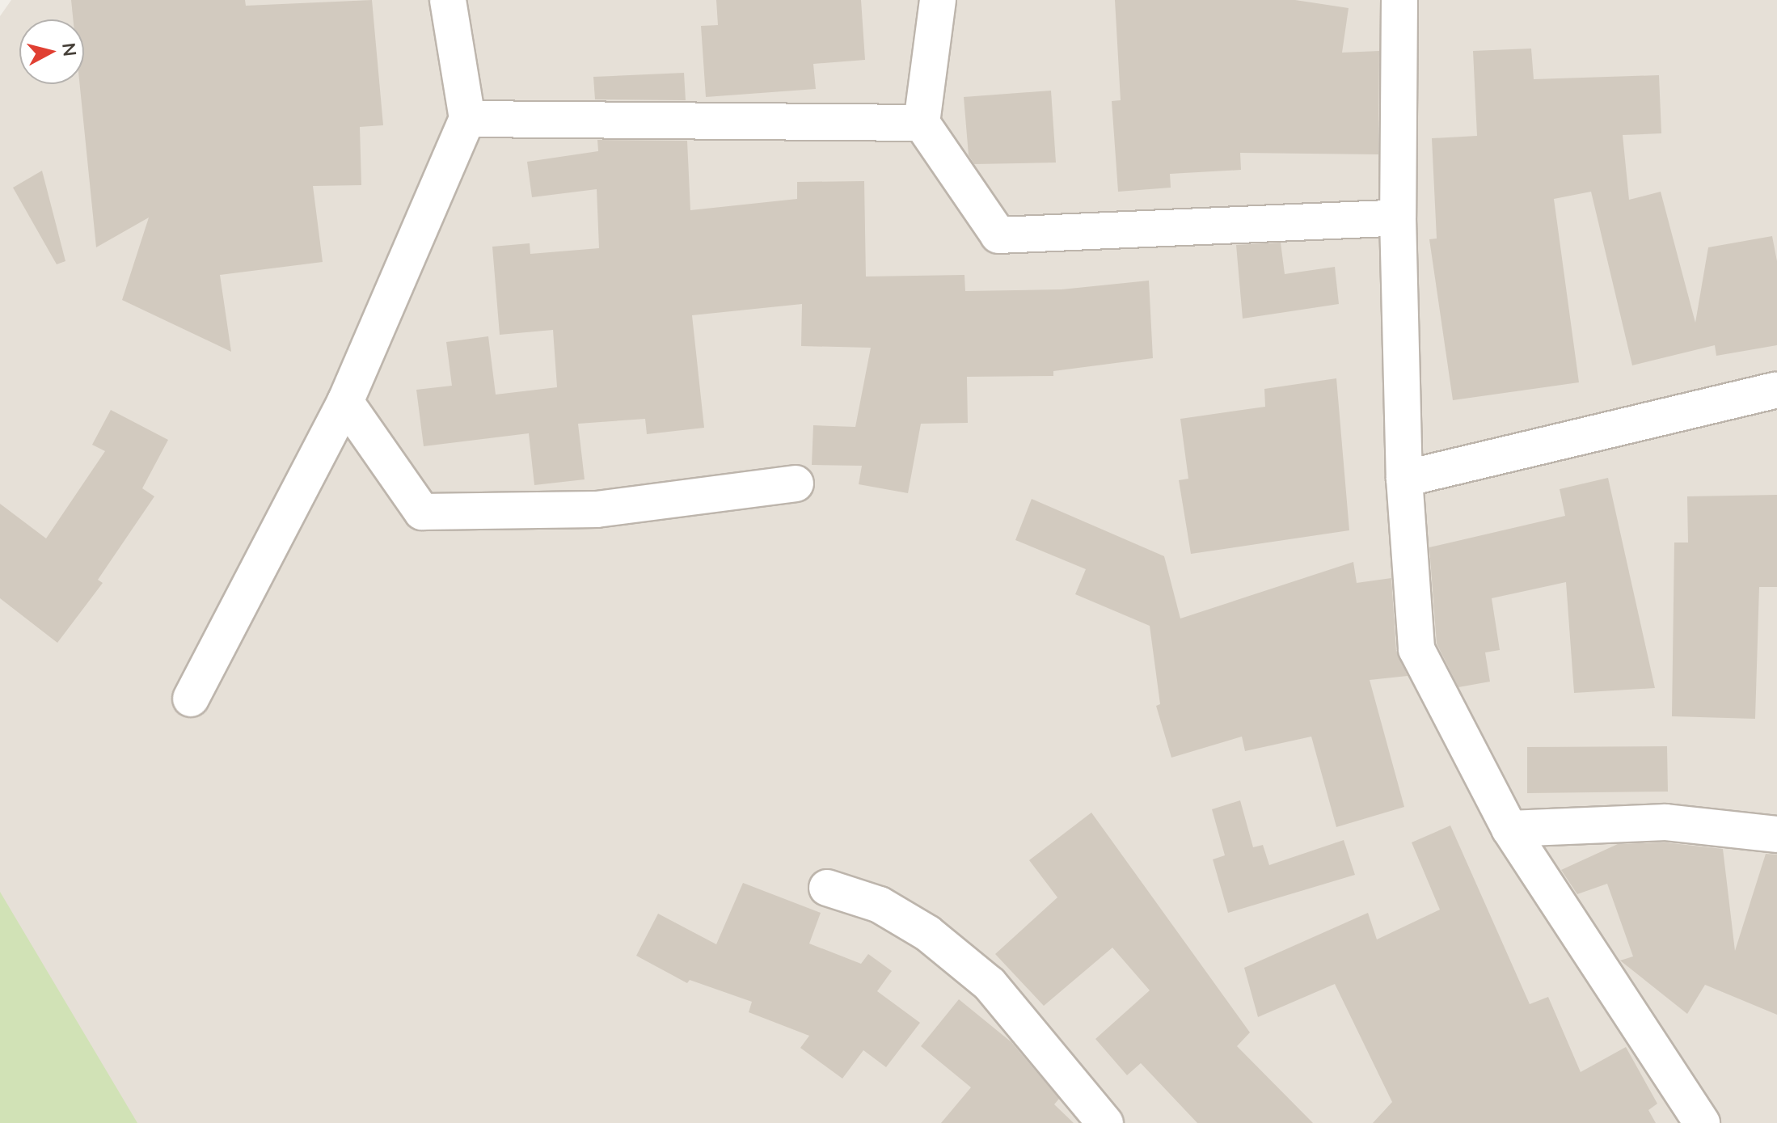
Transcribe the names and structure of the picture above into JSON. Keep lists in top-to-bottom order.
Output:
{
  "north": "right"
}
